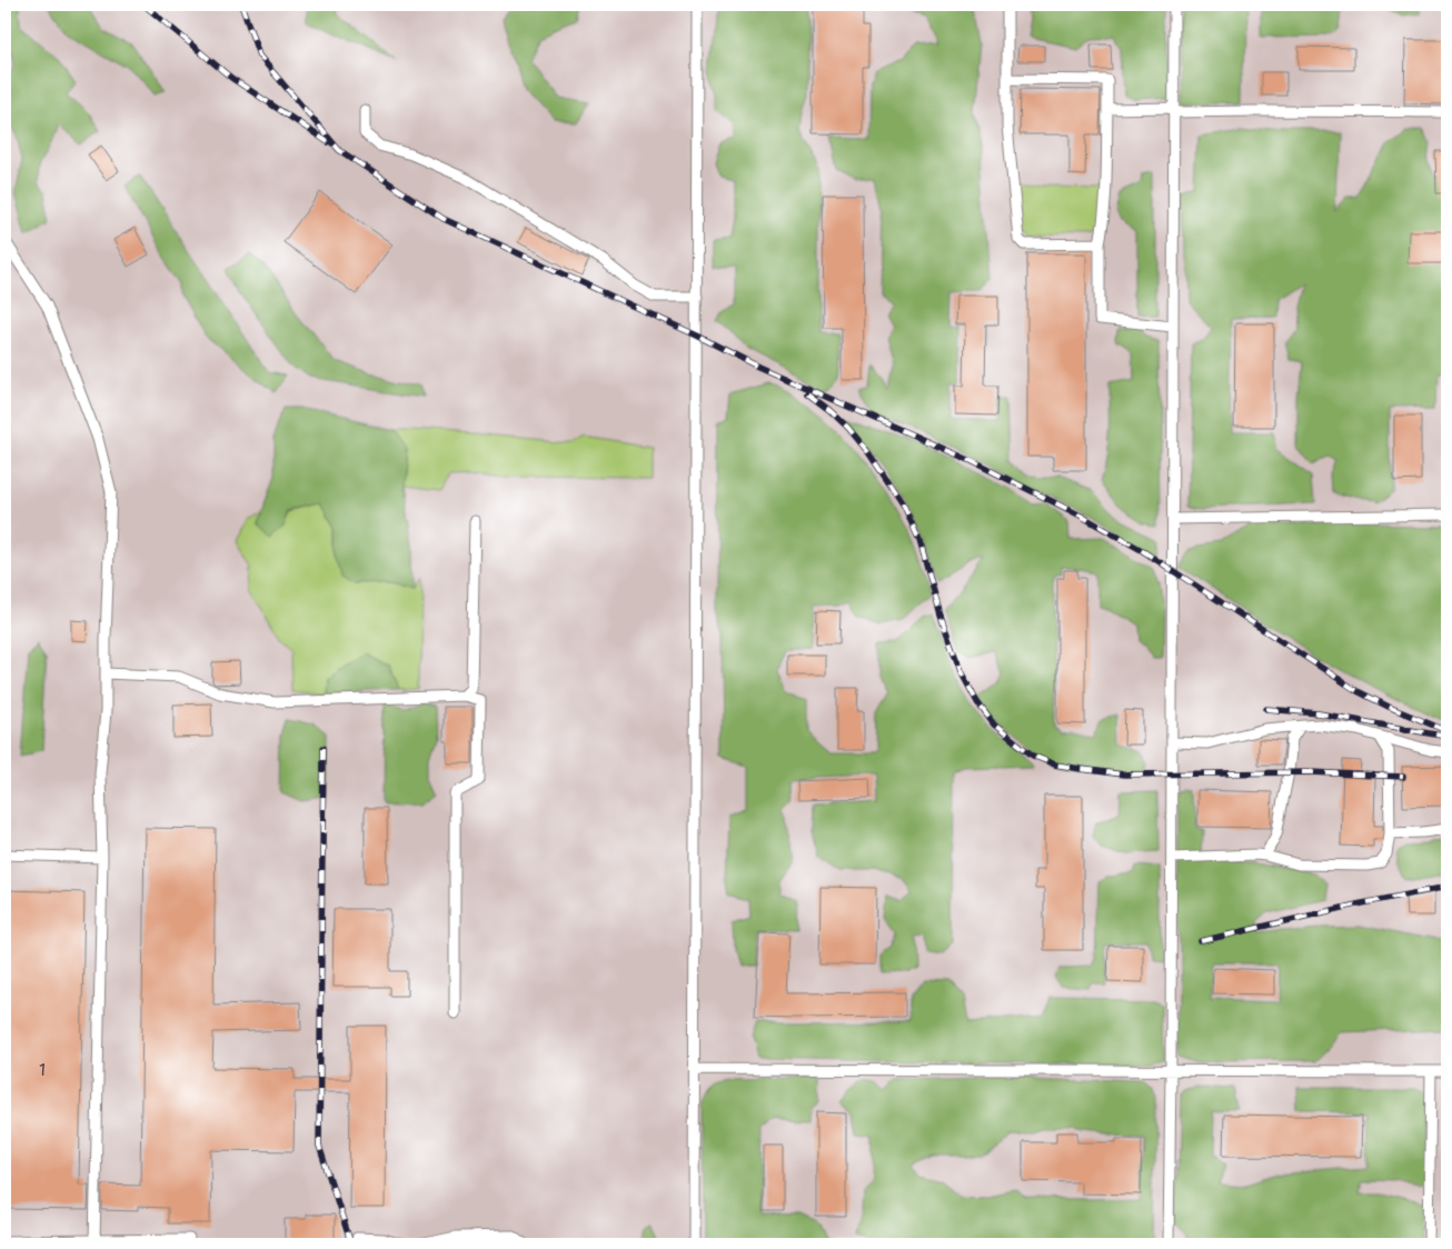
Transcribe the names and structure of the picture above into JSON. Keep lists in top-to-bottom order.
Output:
{
  "house_numbers": ["1"]
}
